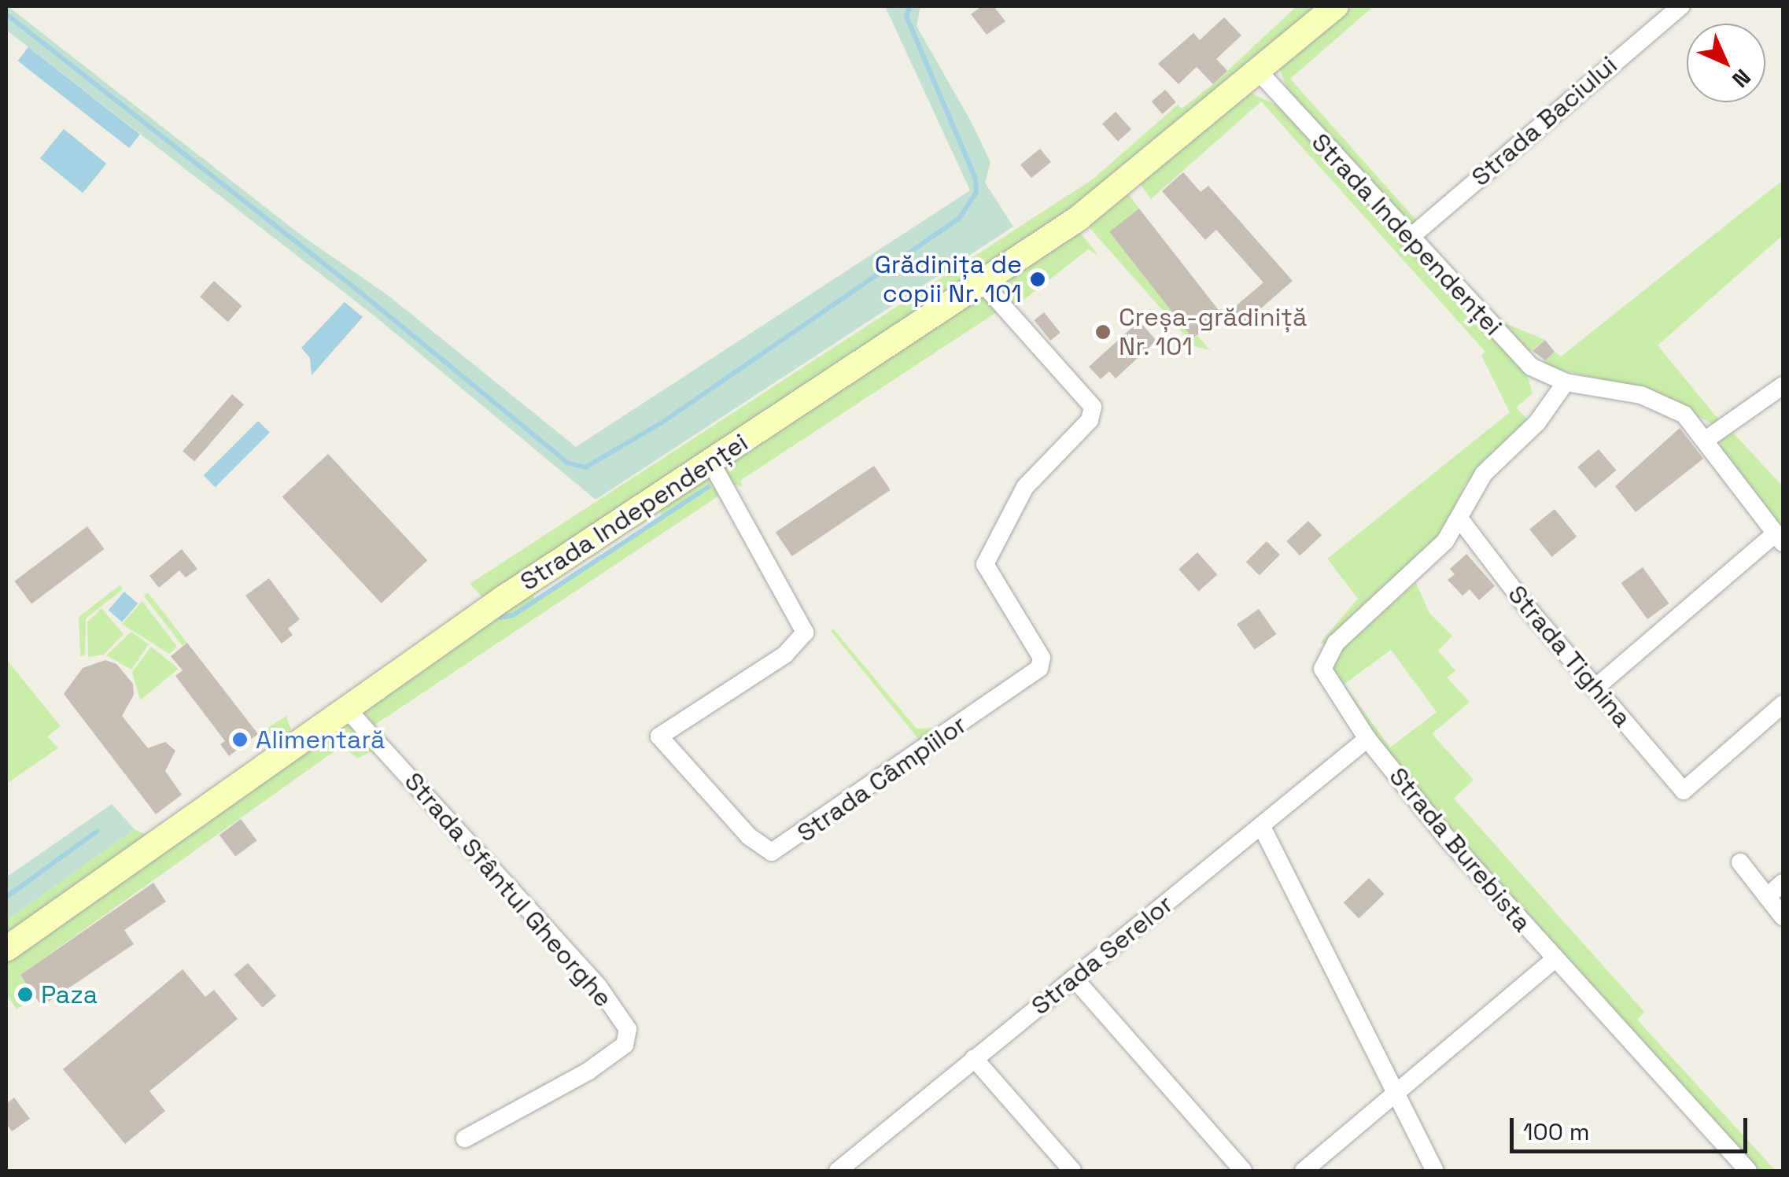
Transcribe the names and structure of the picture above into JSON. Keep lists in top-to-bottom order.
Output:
{
  "streets": {
    "main road": ["Strada Independenței"],
    "street": [
      "Strada Baciului",
      "Strada Tighina",
      "Strada Câmpiilor",
      "Strada Burebista",
      "Strada Sfântul Gheorghe",
      "Strada Serelor"
    ]
  },
  "crossings": [
    ["Strada Baciului", "Strada Independenței"],
    ["Strada Independenței", "Strada Câmpiilor"],
    ["Strada Independenței", "Strada Sfântul Gheorghe"],
    ["Strada Tighina", "Strada Burebista"],
    ["Strada Burebista", "Strada Serelor"]
  ],
  "places": [
    "Grădinița de copii Nr. 101",
    "Creșa-grădiniță Nr. 101",
    "Alimentară",
    "Paza"
  ],
  "scale_bar": "100 m",
  "north": "bottom right"
}
